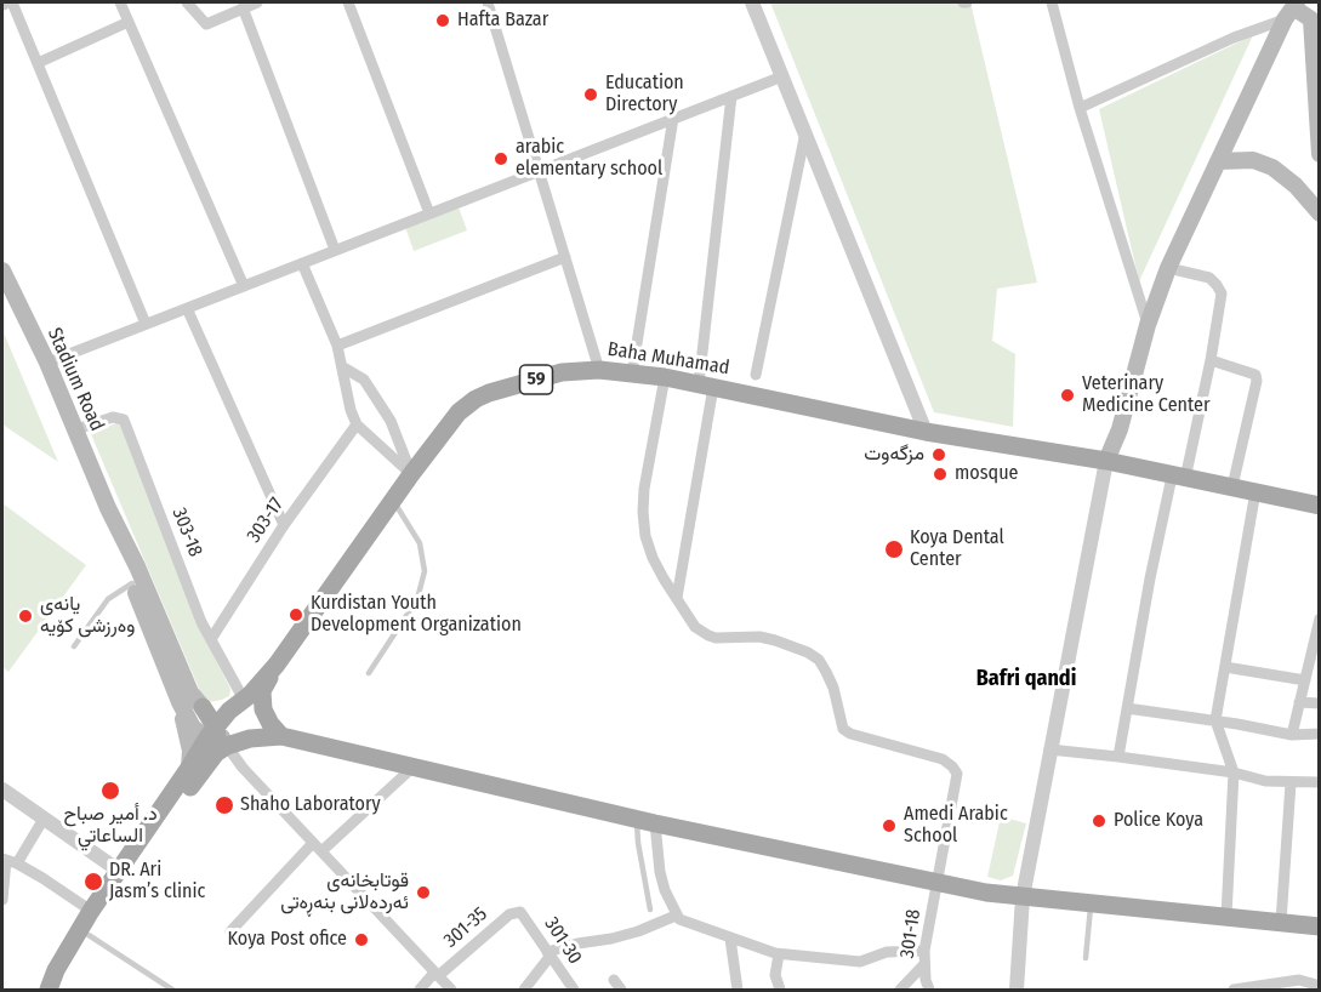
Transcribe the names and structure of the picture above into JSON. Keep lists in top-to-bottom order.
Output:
{
  "streets": {
    "main road": ["Baha Muhamad", "Stadium Road", "59"],
    "street": [
      "303-17",
      "303-18",
      "301-35",
      "301-18",
      "301-30"
    ]
  },
  "crossings": [
    ["Baha Muhamad", "59"],
    ["Baha Muhamad", "303-18"],
    ["Stadium Road", "303-18"],
    ["303-17", "303-18"],
    ["301-35", "301-30"]
  ],
  "districts": ["Bafri qandi"],
  "places": [
    "Hafta Bazar",
    "Education Directory",
    "arabic elementary school",
    "Veterinary Medicine Center",
    "مزگەوت",
    "mosque",
    "Koya Dental Center",
    "Kurdistan Youth Development Organization",
    "یانه‌ی وه‌رزشی كۆیه‌",
    "د. أمير صباح الساعاتي",
    "Shaho Laboratory",
    "Police Koya",
    "Amedi Arabic School",
    "DR. Ari Jasm’s clinic",
    "قوتابخانه‌ی ئه‌رده‌لانی بنه‌ڕه‌تی",
    "Koya Post ofice"
  ]
}
